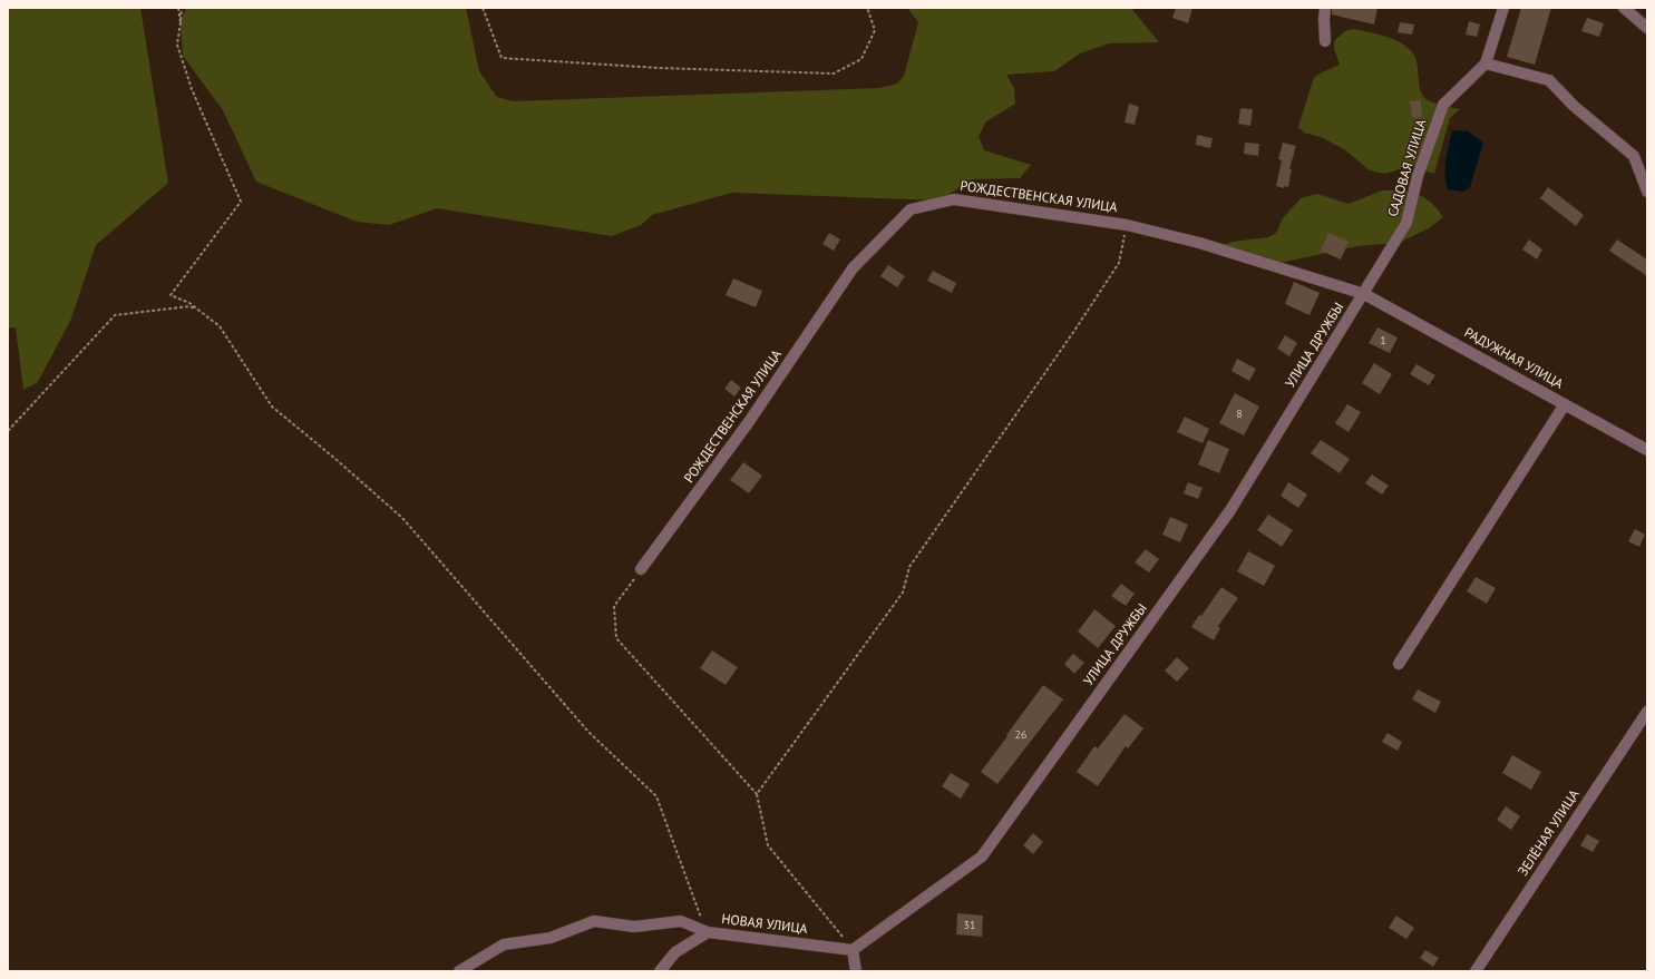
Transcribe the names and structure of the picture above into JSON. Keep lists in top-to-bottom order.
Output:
{
  "streets": {
    "street": [
      "САДОВАЯ УЛИЦА",
      "РОЖДЕСТВЕНСКАЯ УЛИЦА",
      "УЛИЦА ДРУЖБЫ",
      "РАДУЖНАЯ УЛИЦА",
      "ЗЕЛЁНАЯ УЛИЦА",
      "НОВАЯ УЛИЦА"
    ]
  },
  "crossings": [
    ["САДОВАЯ УЛИЦА", "РОЖДЕСТВЕНСКАЯ УЛИЦА"],
    ["САДОВАЯ УЛИЦА", "УЛИЦА ДРУЖБЫ"],
    ["САДОВАЯ УЛИЦА", "РАДУЖНАЯ УЛИЦА"],
    ["РОЖДЕСТВЕНСКАЯ УЛИЦА", "УЛИЦА ДРУЖБЫ"],
    ["РОЖДЕСТВЕНСКАЯ УЛИЦА", "РАДУЖНАЯ УЛИЦА"],
    ["УЛИЦА ДРУЖБЫ", "РАДУЖНАЯ УЛИЦА"],
    ["УЛИЦА ДРУЖБЫ", "НОВАЯ УЛИЦА"]
  ],
  "house_numbers": [
    "1",
    "8",
    "26",
    "31"
  ]
}
